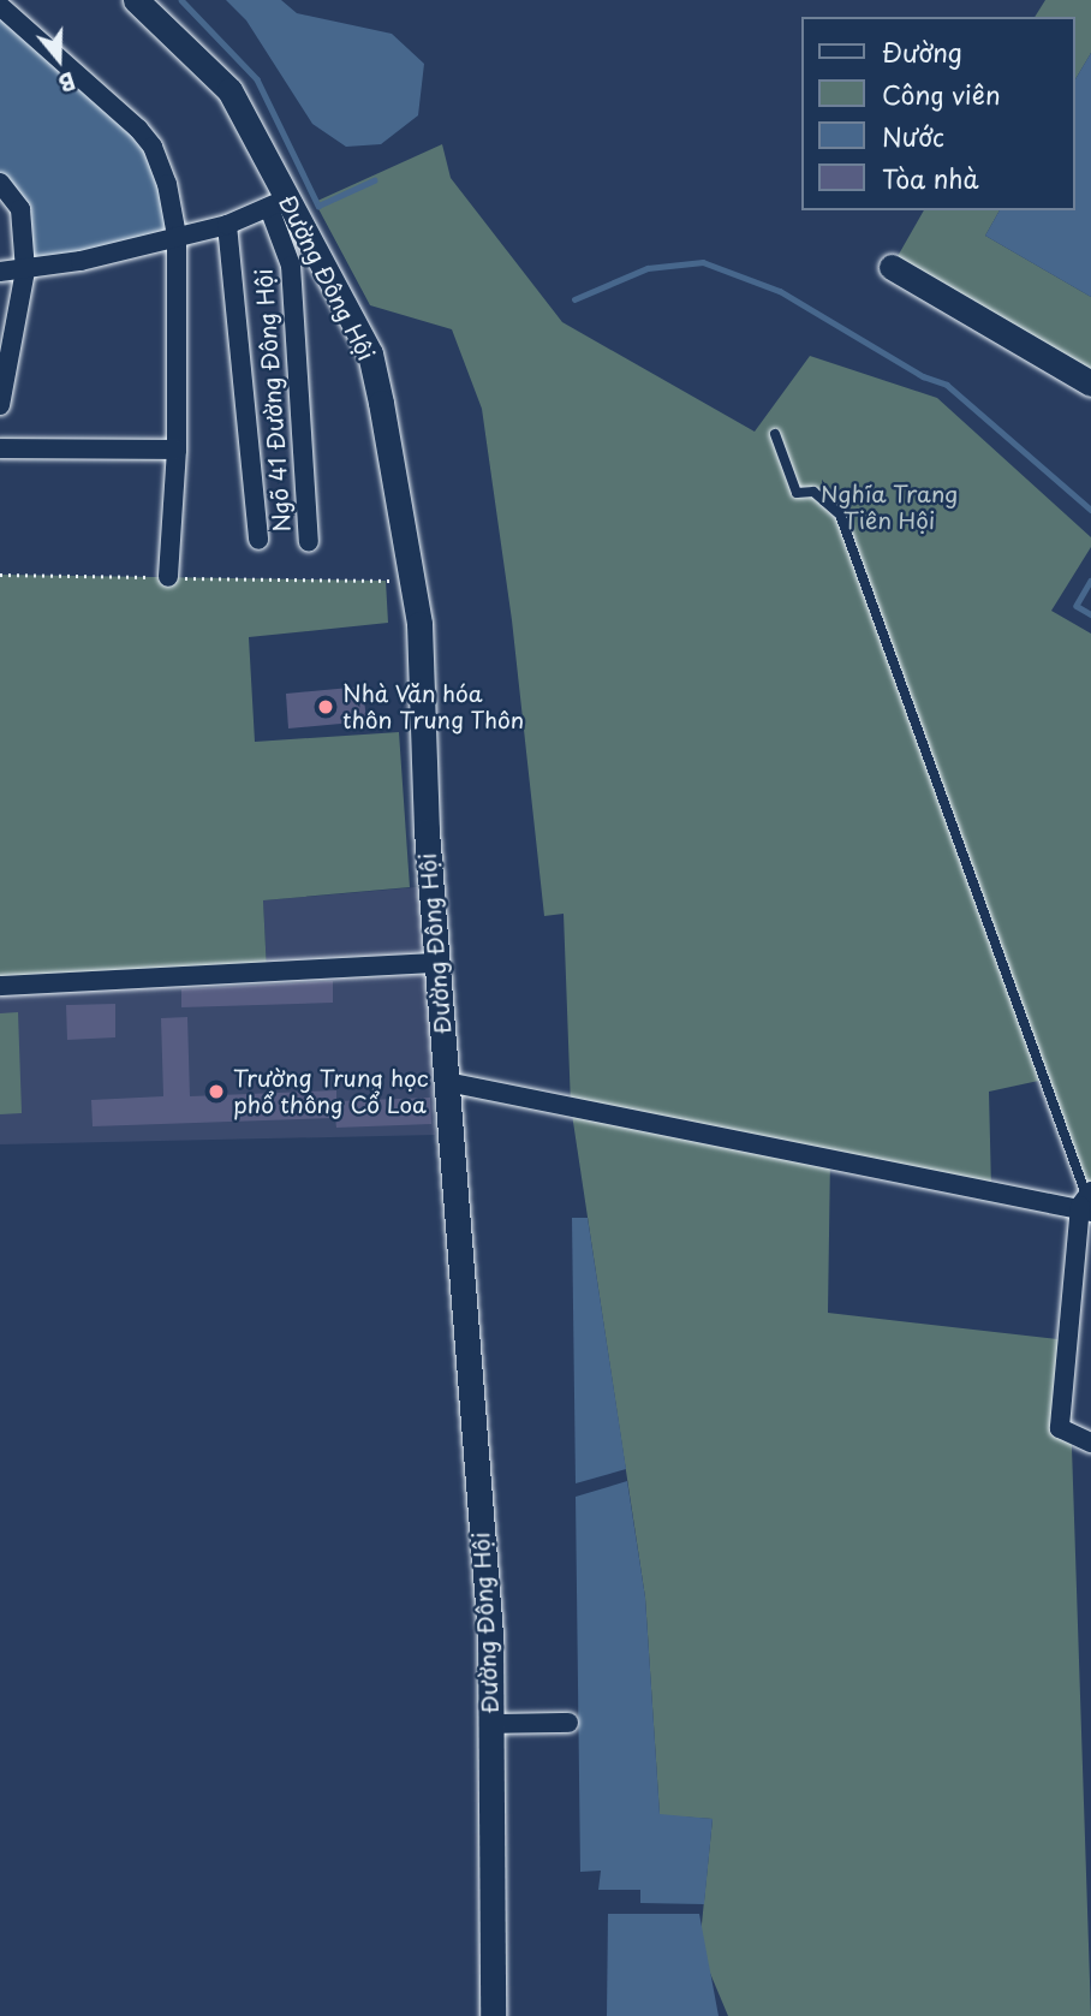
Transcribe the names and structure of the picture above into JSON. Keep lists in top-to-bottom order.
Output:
{
  "streets": {
    "street": ["Đường Đông Hội", "Ngõ 41 Đường Đông Hội"]
  },
  "crossings": [
    ["Đường Đông Hội", "Ngõ 41 Đường Đông Hội"]
  ],
  "parks": ["Nghĩa Trang Tiên Hội"],
  "places": ["Nhà Văn hóa thôn Trung Thôn", "Trường Trung học phổ thông Cổ Loa"],
  "legend": [
    "Đường",
    "Công viên",
    "Nước",
    "Tòa nhà"
  ],
  "north": "bottom"
}
